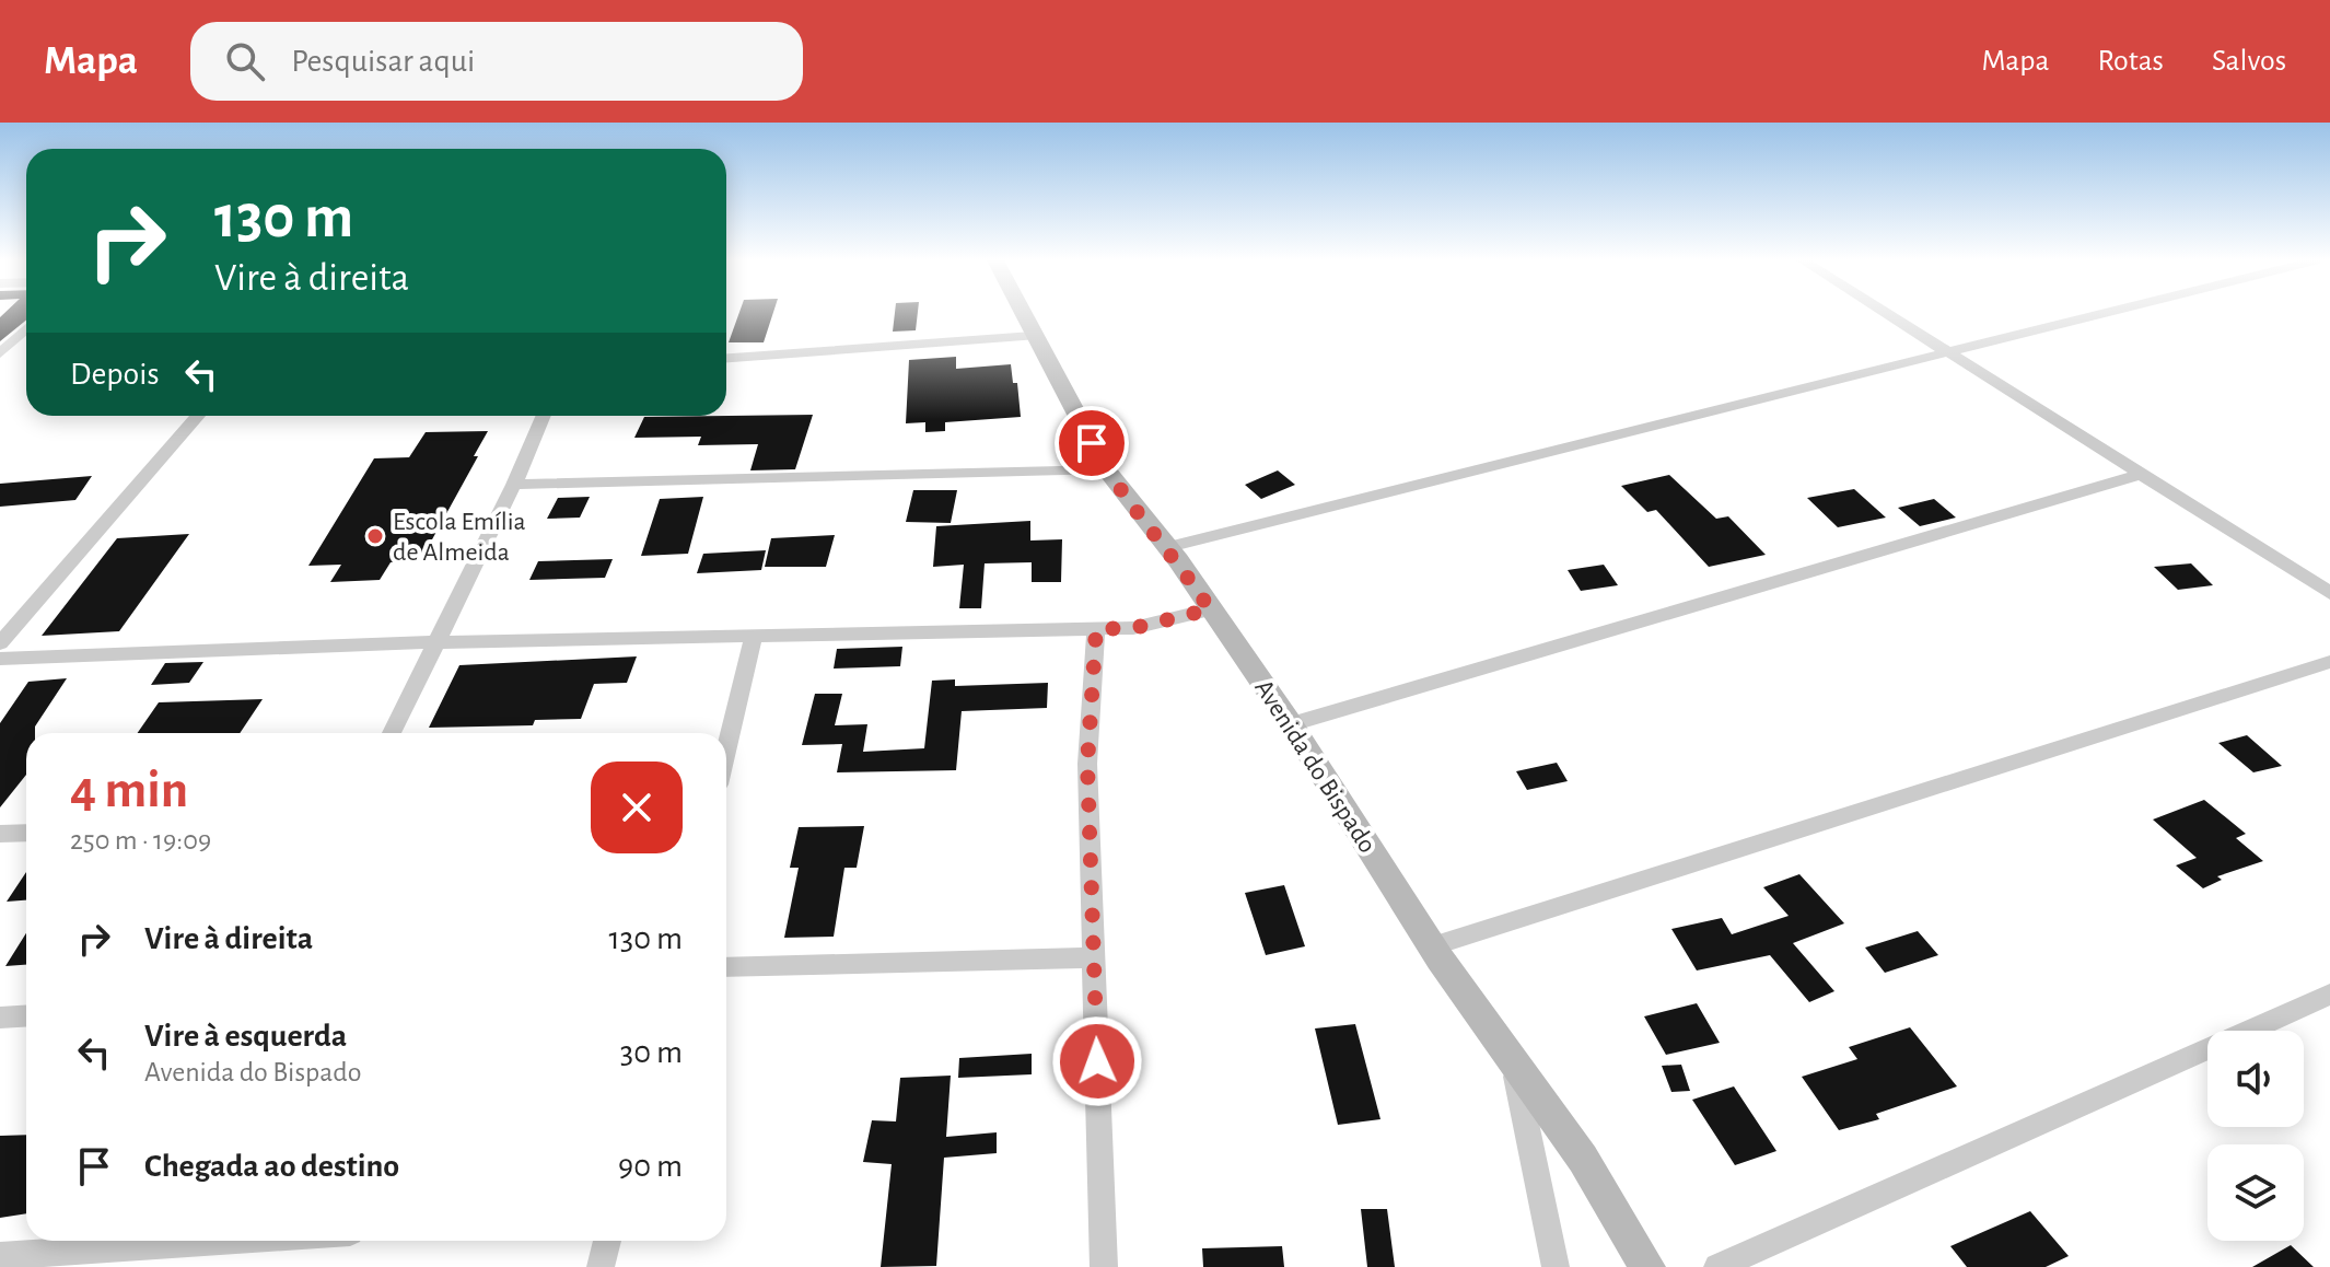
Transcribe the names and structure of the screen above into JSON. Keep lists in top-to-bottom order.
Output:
{
  "streets": {
    "main road": ["Avenida do Bispado"]
  },
  "places": ["Escola Emília de Almeida"],
  "page": {
    "header": "Mapa",
    "search": "Pesquisar aqui",
    "nav": ["Mapa", "Rotas", "Salvos"],
    "turn": ["130 m", "Vire à direita"],
    "then": "Depois",
    "heading": ["4 min", "250 m · 19:09"],
    "list": [
      {
        "name": "Vire à direita",
        "value": "130 m"
      },
      {
        "name": "Vire à esquerda",
        "note": "Avenida do Bispado",
        "value": "30 m"
      },
      {
        "name": "Chegada ao destino",
        "value": "90 m"
      }
    ]
  }
}
